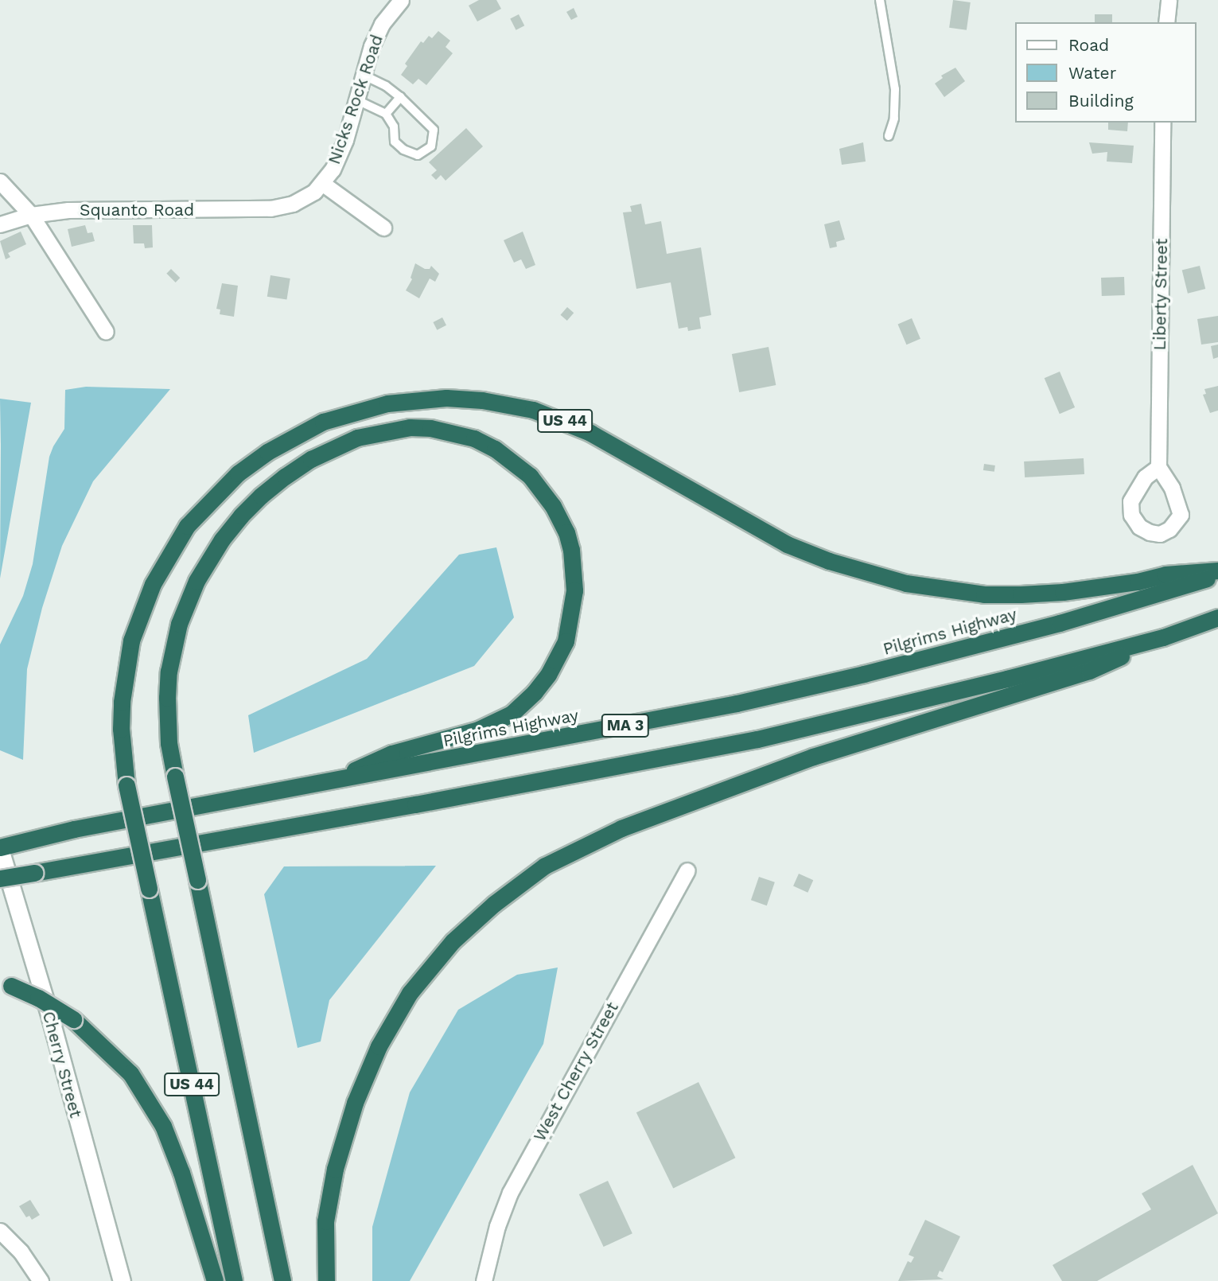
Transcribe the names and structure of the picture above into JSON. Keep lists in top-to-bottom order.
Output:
{
  "streets": {
    "highway": ["US 44", "Pilgrims Highway", "MA 3"],
    "main road": ["Cherry Street"],
    "street": [
      "Nicks Rock Road",
      "Squanto Road",
      "Liberty Street",
      "West Cherry Street"
    ]
  },
  "crossings": [
    ["Nicks Rock Road", "Squanto Road"],
    ["US 44", "Pilgrims Highway"],
    ["Pilgrims Highway", "Cherry Street"]
  ],
  "legend": ["Road", "Water", "Building"]
}
